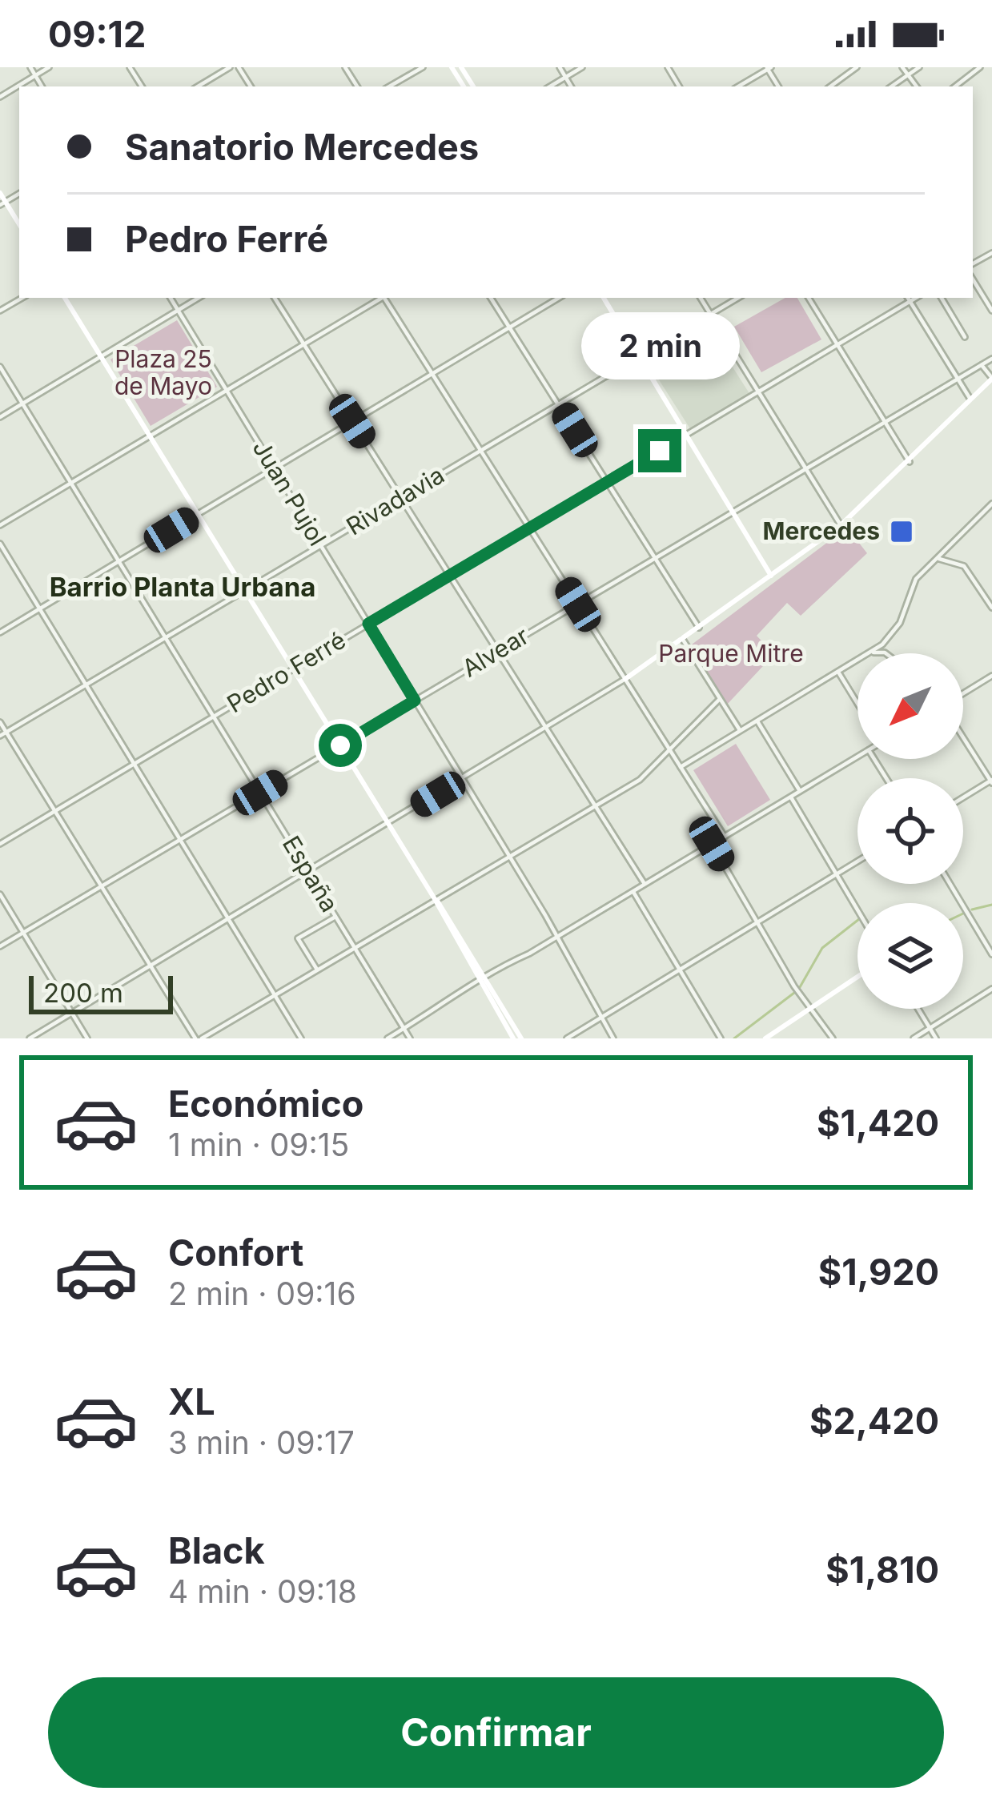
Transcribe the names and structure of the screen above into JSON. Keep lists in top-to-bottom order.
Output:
{
  "streets": {
    "street": [
      "Juan Pujol",
      "Rivadavia",
      "Alvear",
      "Pedro Ferré",
      "España"
    ]
  },
  "crossings": [
    ["Juan Pujol", "Rivadavia"],
    ["Juan Pujol", "Alvear"],
    ["Juan Pujol", "Pedro Ferré"],
    ["Rivadavia", "España"],
    ["Alvear", "España"],
    ["Pedro Ferré", "España"]
  ],
  "districts": ["Barrio Planta Urbana"],
  "parks": ["Plaza 25 de Mayo", "Parque Mitre"],
  "places": {
    "transit": ["Mercedes"]
  },
  "scale_bar": "200 m",
  "north": "bottom left",
  "page": {
    "status": "09:12",
    "banner": ["Sanatorio Mercedes", "Pedro Ferré"],
    "bubble": "2 min",
    "scale": "200 m",
    "list": [
      {
        "name": "Económico",
        "note": "1 min · 09:15",
        "value": "$1,420"
      },
      {
        "name": "Confort",
        "note": "2 min · 09:16",
        "value": "$1,920"
      },
      {
        "name": "XL",
        "note": "3 min · 09:17",
        "value": "$2,420"
      },
      {
        "name": "Black",
        "note": "4 min · 09:18",
        "value": "$1,810"
      }
    ],
    "buttons": "Confirmar"
  }
}
